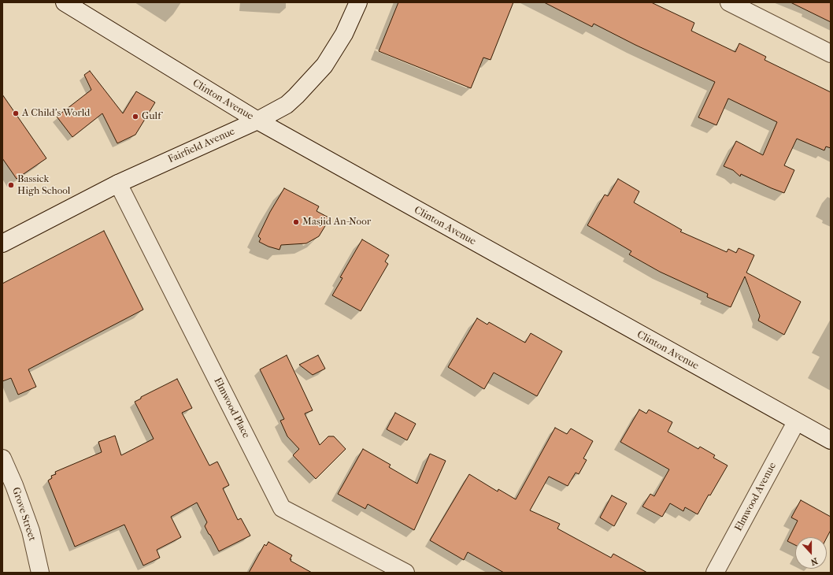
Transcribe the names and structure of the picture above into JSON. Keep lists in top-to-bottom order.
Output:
{
  "streets": {
    "street": [
      "Clinton Avenue",
      "Fairfield Avenue",
      "Elmwood Place",
      "Elmwood Avenue",
      "Grove Street"
    ]
  },
  "crossings": [
    ["Clinton Avenue", "Fairfield Avenue"],
    ["Clinton Avenue", "Elmwood Avenue"],
    ["Fairfield Avenue", "Elmwood Place"]
  ],
  "places": [
    "A Child's World",
    "Gulf",
    "Bassick High School",
    "Masjid An-Noor"
  ],
  "north": "bottom"
}
